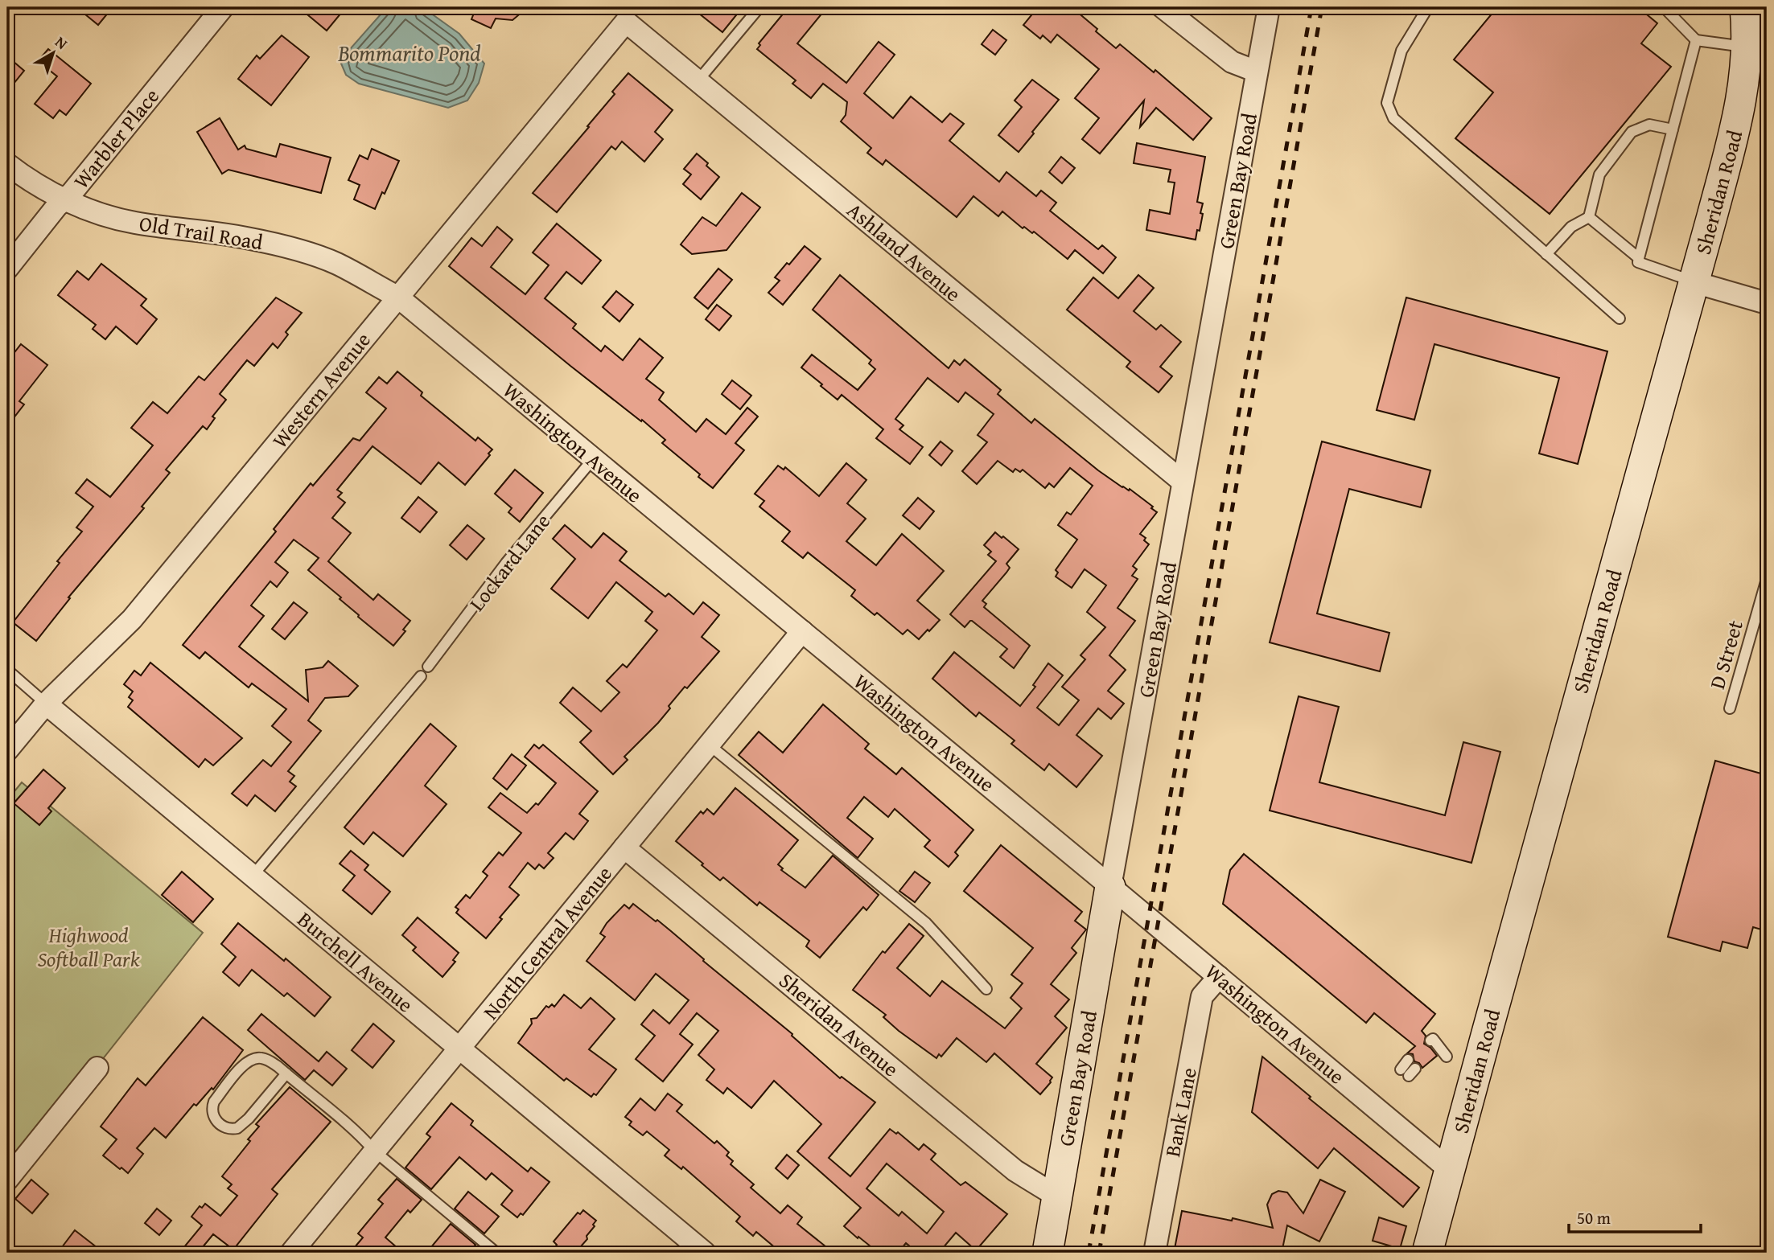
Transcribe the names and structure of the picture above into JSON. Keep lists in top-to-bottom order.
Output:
{
  "streets": {
    "main road": ["Green Bay Road", "Sheridan Road"],
    "street": [
      "Warbler Place",
      "Old Trail Road",
      "Ashland Avenue",
      "Western Avenue",
      "Washington Avenue",
      "North Central Avenue",
      "Burchell Avenue",
      "Sheridan Avenue",
      "Bank Lane"
    ],
    "lane": ["Lockard Lane", "D Street"]
  },
  "crossings": [
    ["Warbler Place", "Old Trail Road"],
    ["Green Bay Road", "Ashland Avenue"],
    ["Green Bay Road", "Washington Avenue"],
    ["Green Bay Road", "Sheridan Avenue"],
    ["Sheridan Road", "Washington Avenue"],
    ["Old Trail Road", "Western Avenue"],
    ["Old Trail Road", "Washington Avenue"],
    ["Ashland Avenue", "Western Avenue"],
    ["Western Avenue", "Washington Avenue"],
    ["Western Avenue", "Burchell Avenue"],
    ["Washington Avenue", "Lockard Lane"],
    ["Washington Avenue", "North Central Avenue"],
    ["Washington Avenue", "Bank Lane"],
    ["North Central Avenue", "Burchell Avenue"],
    ["North Central Avenue", "Sheridan Avenue"]
  ],
  "water": ["Bommarito Pond"],
  "parks": ["Highwood Softball Park"],
  "scale_bar": "50 m",
  "north": "top right"
}
